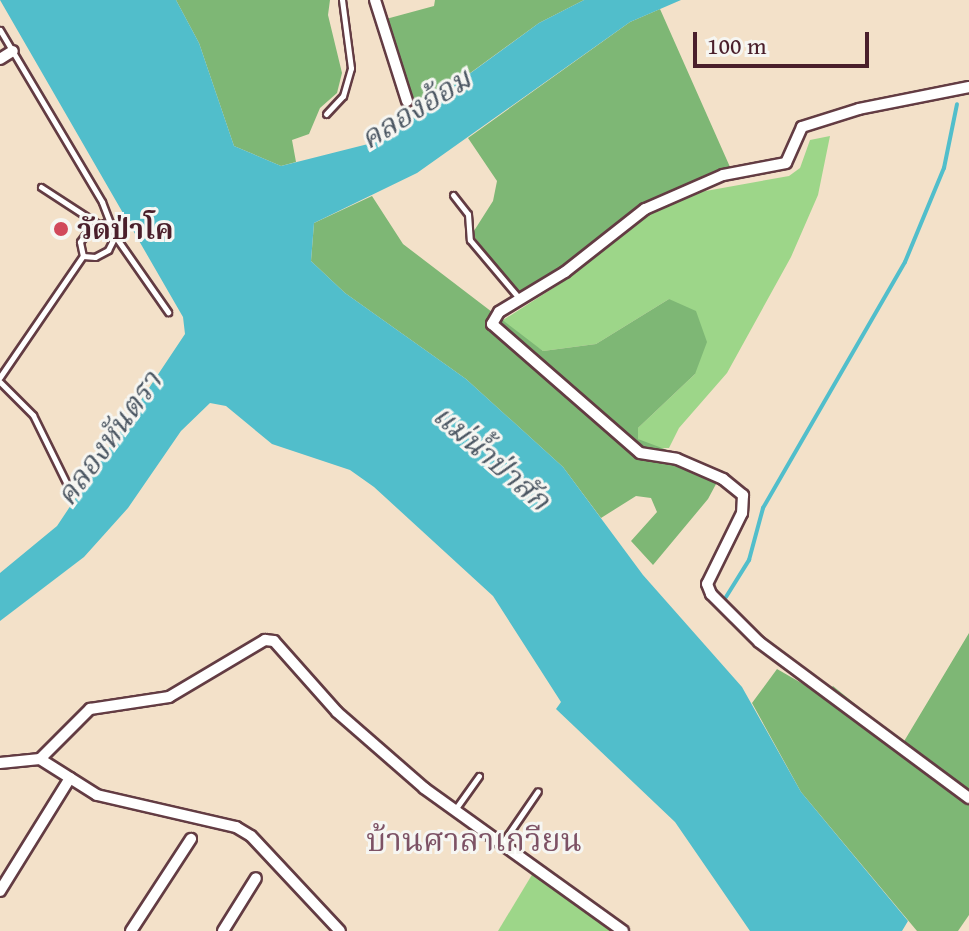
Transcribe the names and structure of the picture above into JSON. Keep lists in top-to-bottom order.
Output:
{
  "districts": ["บ้านศาลาเกวียน"],
  "water": ["คลองอ้อม", "คลองหันตรา", "แม่น้ำป่าสัก"],
  "places": ["วัดป่าโค"],
  "scale_bar": "100 m"
}
